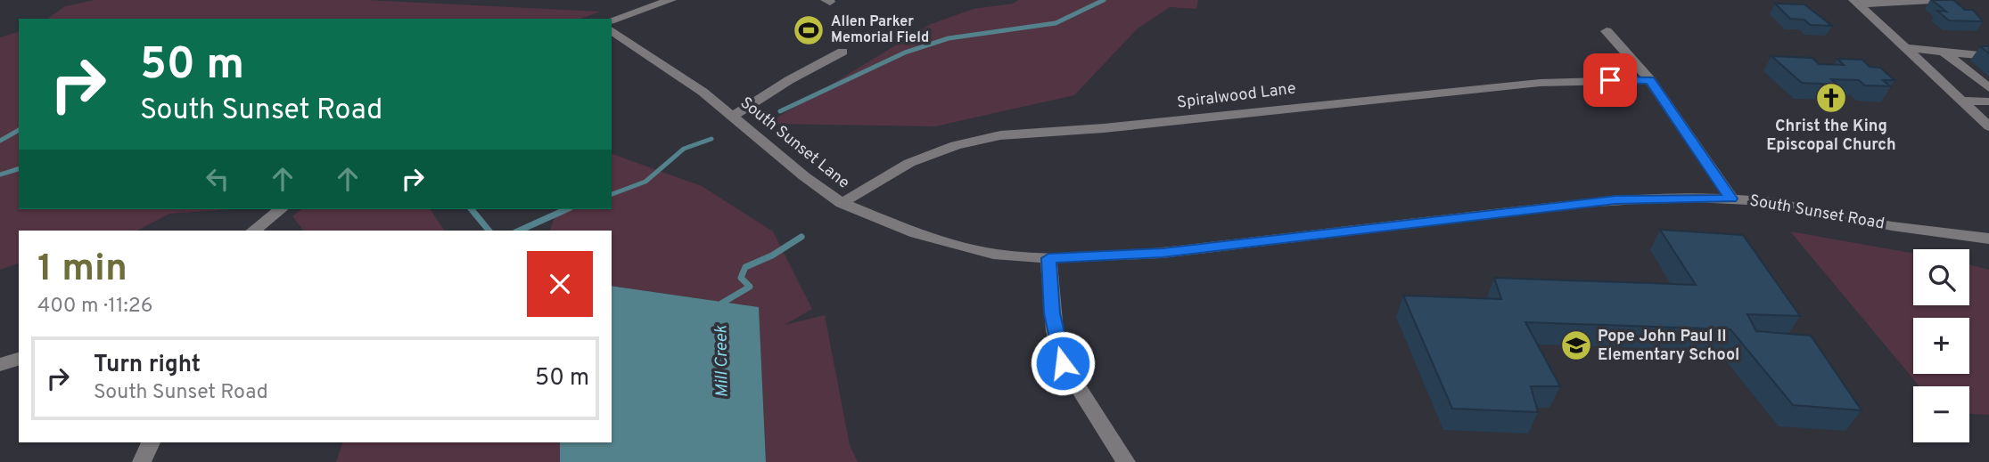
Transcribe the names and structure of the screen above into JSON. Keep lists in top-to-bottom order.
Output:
{
  "streets": {
    "street": ["Spiralwood Lane", "South Sunset Lane", "South Sunset Road"]
  },
  "crossings": [
    ["Spiralwood Lane", "South Sunset Lane"],
    ["South Sunset Lane", "South Sunset Road"]
  ],
  "water": ["Mill Creek"],
  "places": {
    "sports": ["Allen Parker Memorial Field"],
    "church": ["Christ the King Episcopal Church"],
    "school or university": ["Pope John Paul II Elementary School"]
  },
  "page": {
    "turn": ["50 m", "South Sunset Road"],
    "heading": ["1 min", "400 m · 11:26"],
    "map_buttons": ["+", "−"],
    "list": [
      {
        "name": "Turn right",
        "note": "South Sunset Road",
        "value": "50 m"
      }
    ]
  }
}
